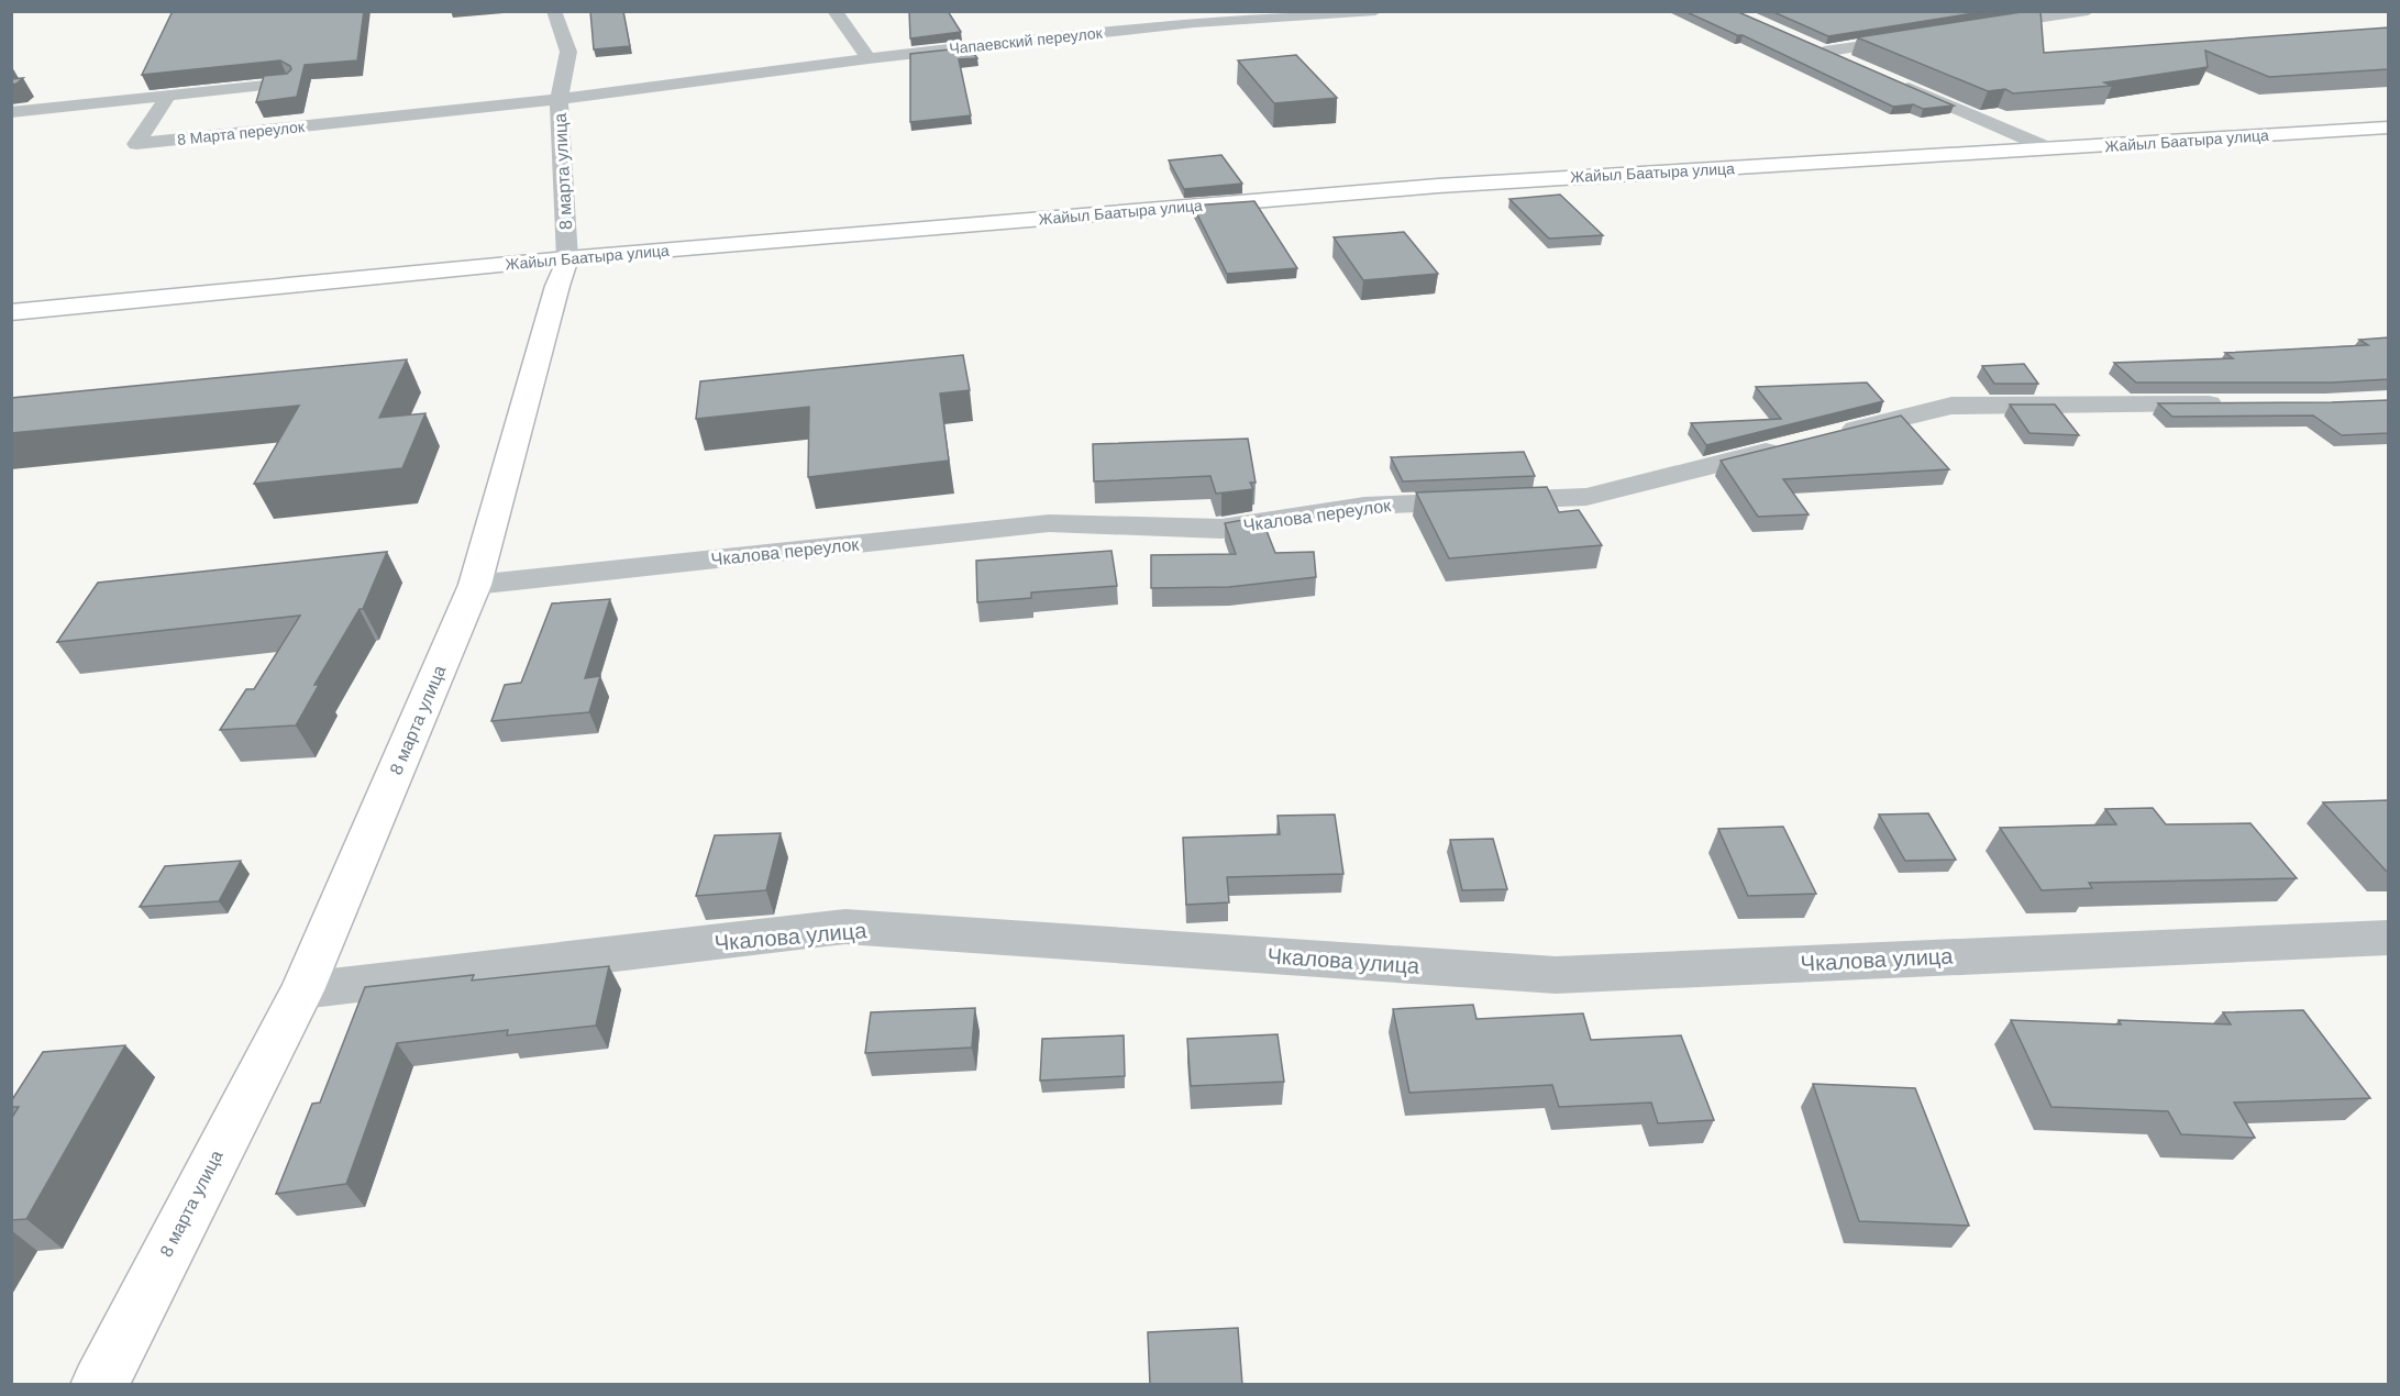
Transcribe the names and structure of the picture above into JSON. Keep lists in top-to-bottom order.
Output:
{
  "streets": {
    "main road": ["Жайыл Баатыра улица", "8 марта улица"],
    "street": [
      "Чапаевский переулок",
      "8 Марта переулок",
      "Чкалова переулок",
      "Чкалова улица"
    ]
  },
  "crossings": [
    ["Чапаевский переулок", "8 Марта переулок"],
    ["Чапаевский переулок", "8 марта улица"],
    ["8 Марта переулок", "8 марта улица"],
    ["Жайыл Баатыра улица", "8 марта улица"],
    ["8 марта улица", "Чкалова переулок"],
    ["8 марта улица", "Чкалова улица"]
  ]
}
